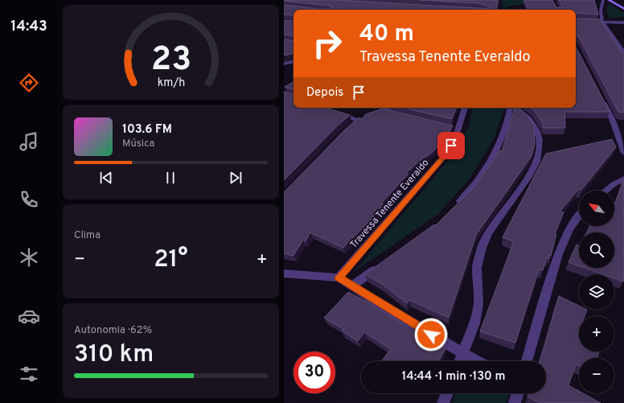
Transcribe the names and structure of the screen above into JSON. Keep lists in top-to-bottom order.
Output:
{
  "streets": {
    "street": ["Travessa Tenente Everaldo"]
  },
  "north": "top left",
  "page": {
    "tabs": "14:43",
    "turn": ["40 m", "Travessa Tenente Everaldo"],
    "then": "Depois",
    "song": ["103.6 FM", "Música"],
    "map_buttons": ["+", "−"],
    "tile": [
      "Clima",
      ["Autonomia · 62%", "310 km"]
    ],
    "heat": ["−", "21°", "+"],
    "limit": "30",
    "trip": "14:44 · 1 min · 130 m",
    "gauge": ["23", "km/h"]
  }
}
